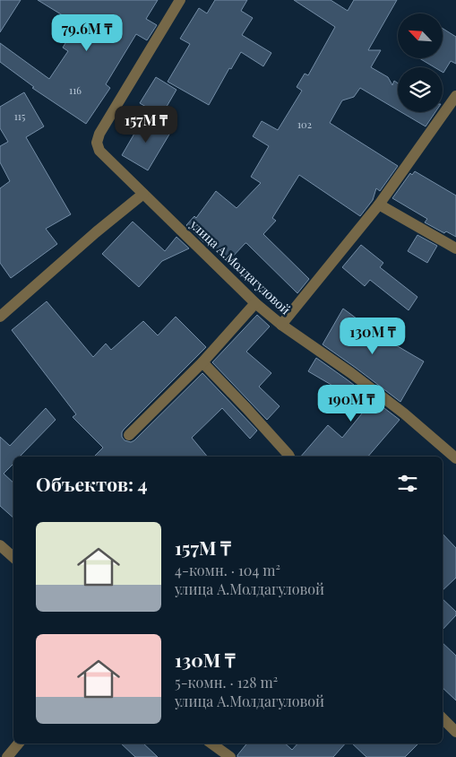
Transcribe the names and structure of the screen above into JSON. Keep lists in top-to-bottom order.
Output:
{
  "streets": {
    "street": ["улица А.Молдагуловой"]
  },
  "house_numbers": ["116", "115", "102"],
  "north": "top left",
  "page": {
    "price": [
      "79.6M ₸",
      "157M ₸",
      "130M ₸",
      "190M ₸"
    ],
    "heading": "Объектов: 4",
    "list": [
      {
        "name": "157M ₸",
        "note": "4-комн. · 104 m² · улица А.Молдагуловой"
      },
      {
        "name": "130M ₸",
        "note": "5-комн. · 128 m² · улица А.Молдагуловой"
      }
    ]
  }
}
